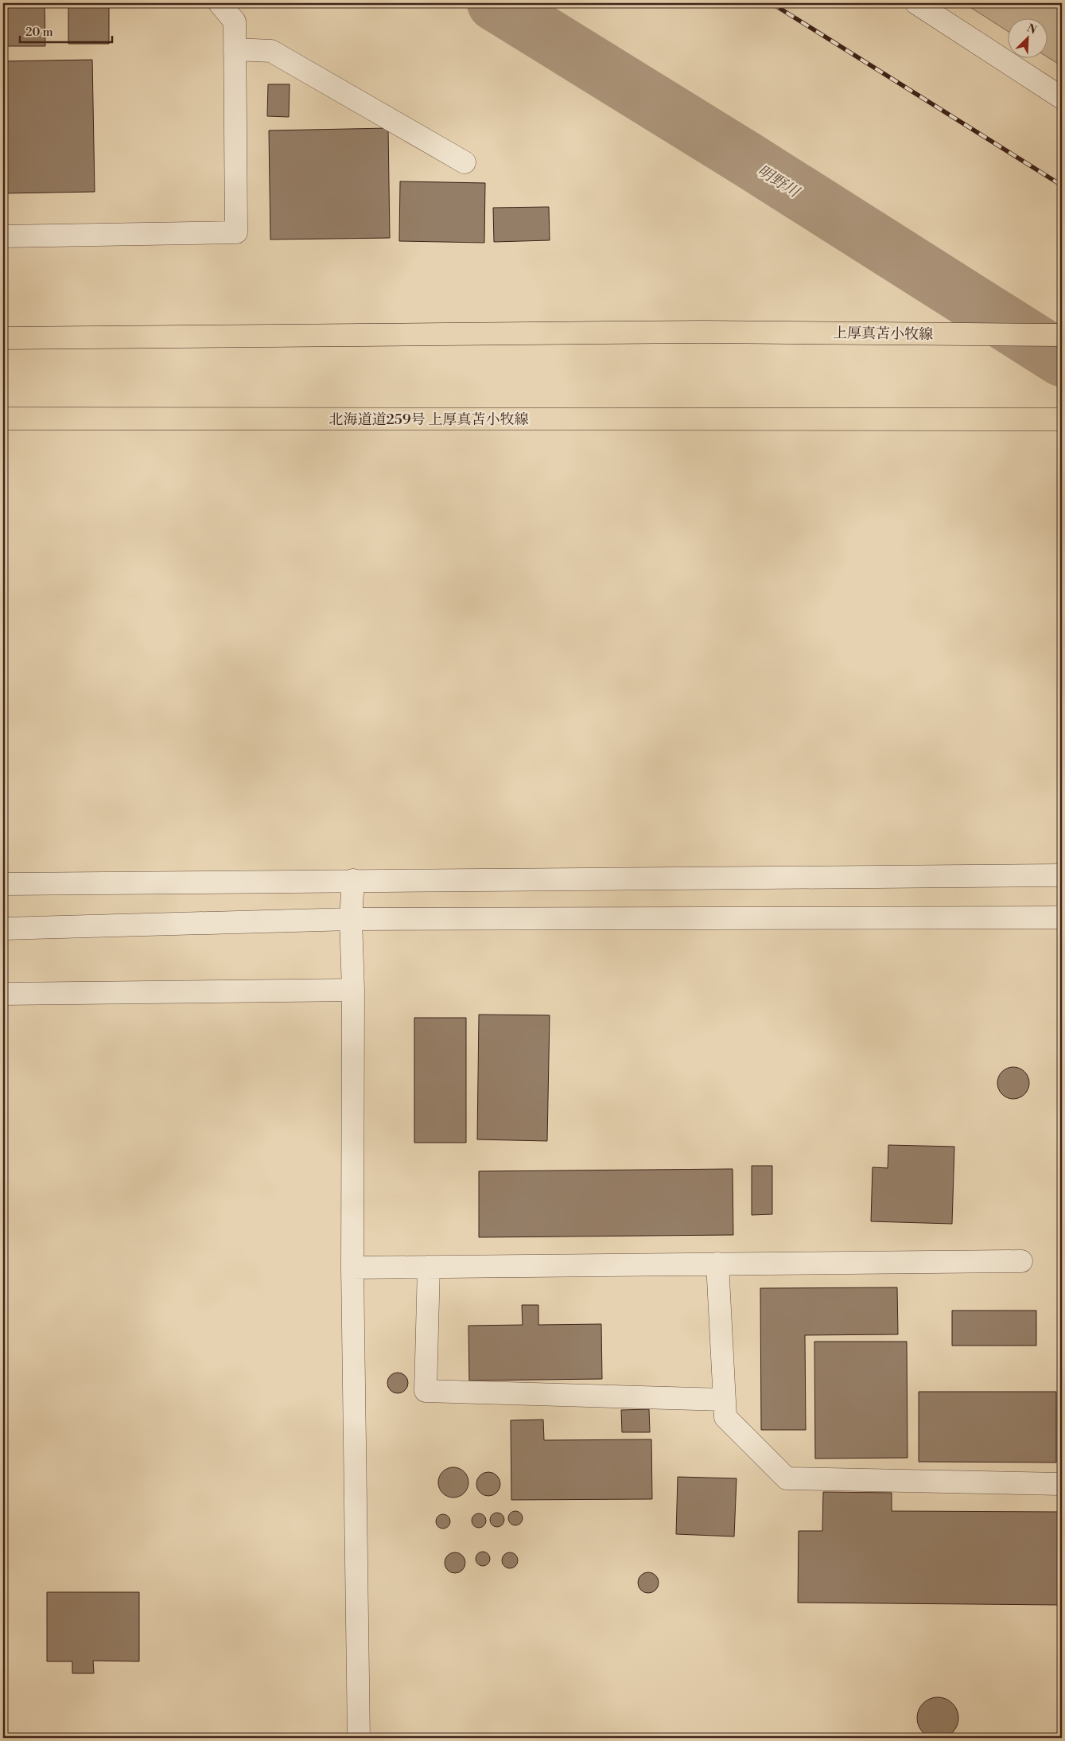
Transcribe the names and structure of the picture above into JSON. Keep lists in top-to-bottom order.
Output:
{
  "streets": {
    "main road": ["上厚真苫小牧線", "北海道道259号 上厚真苫小牧線"]
  },
  "water": ["明野川"],
  "scale_bar": "20 m",
  "north": "top right"
}
